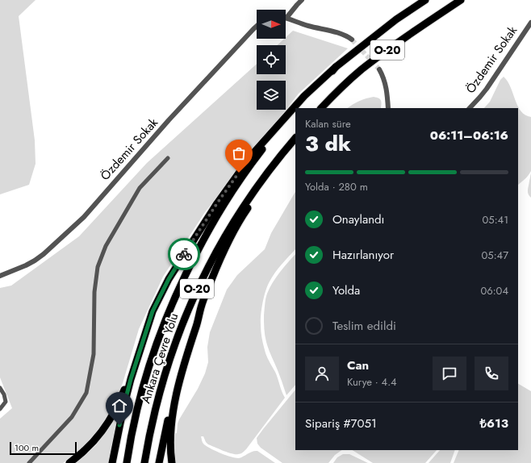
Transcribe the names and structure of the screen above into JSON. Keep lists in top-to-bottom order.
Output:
{
  "streets": {
    "highway": ["O-20", "Ankara Çevre Yolu"],
    "street": ["Özdemir Sokak"]
  },
  "scale_bar": "100 m",
  "north": "right",
  "page": {
    "heading": ["3 dk", "Kalan süre", "06:11–06:16"],
    "panel": [
      "Can",
      "Kurye · 4.4",
      "Sipariş #7051",
      "₺613"
    ],
    "bar": "Yolda · 280 m",
    "list": [
      ["Onaylandı", "05:41"],
      ["Hazırlanıyor", "05:47"],
      ["Yolda", "06:04"],
      "Teslim edildi"
    ],
    "scale": "100 m"
  }
}
